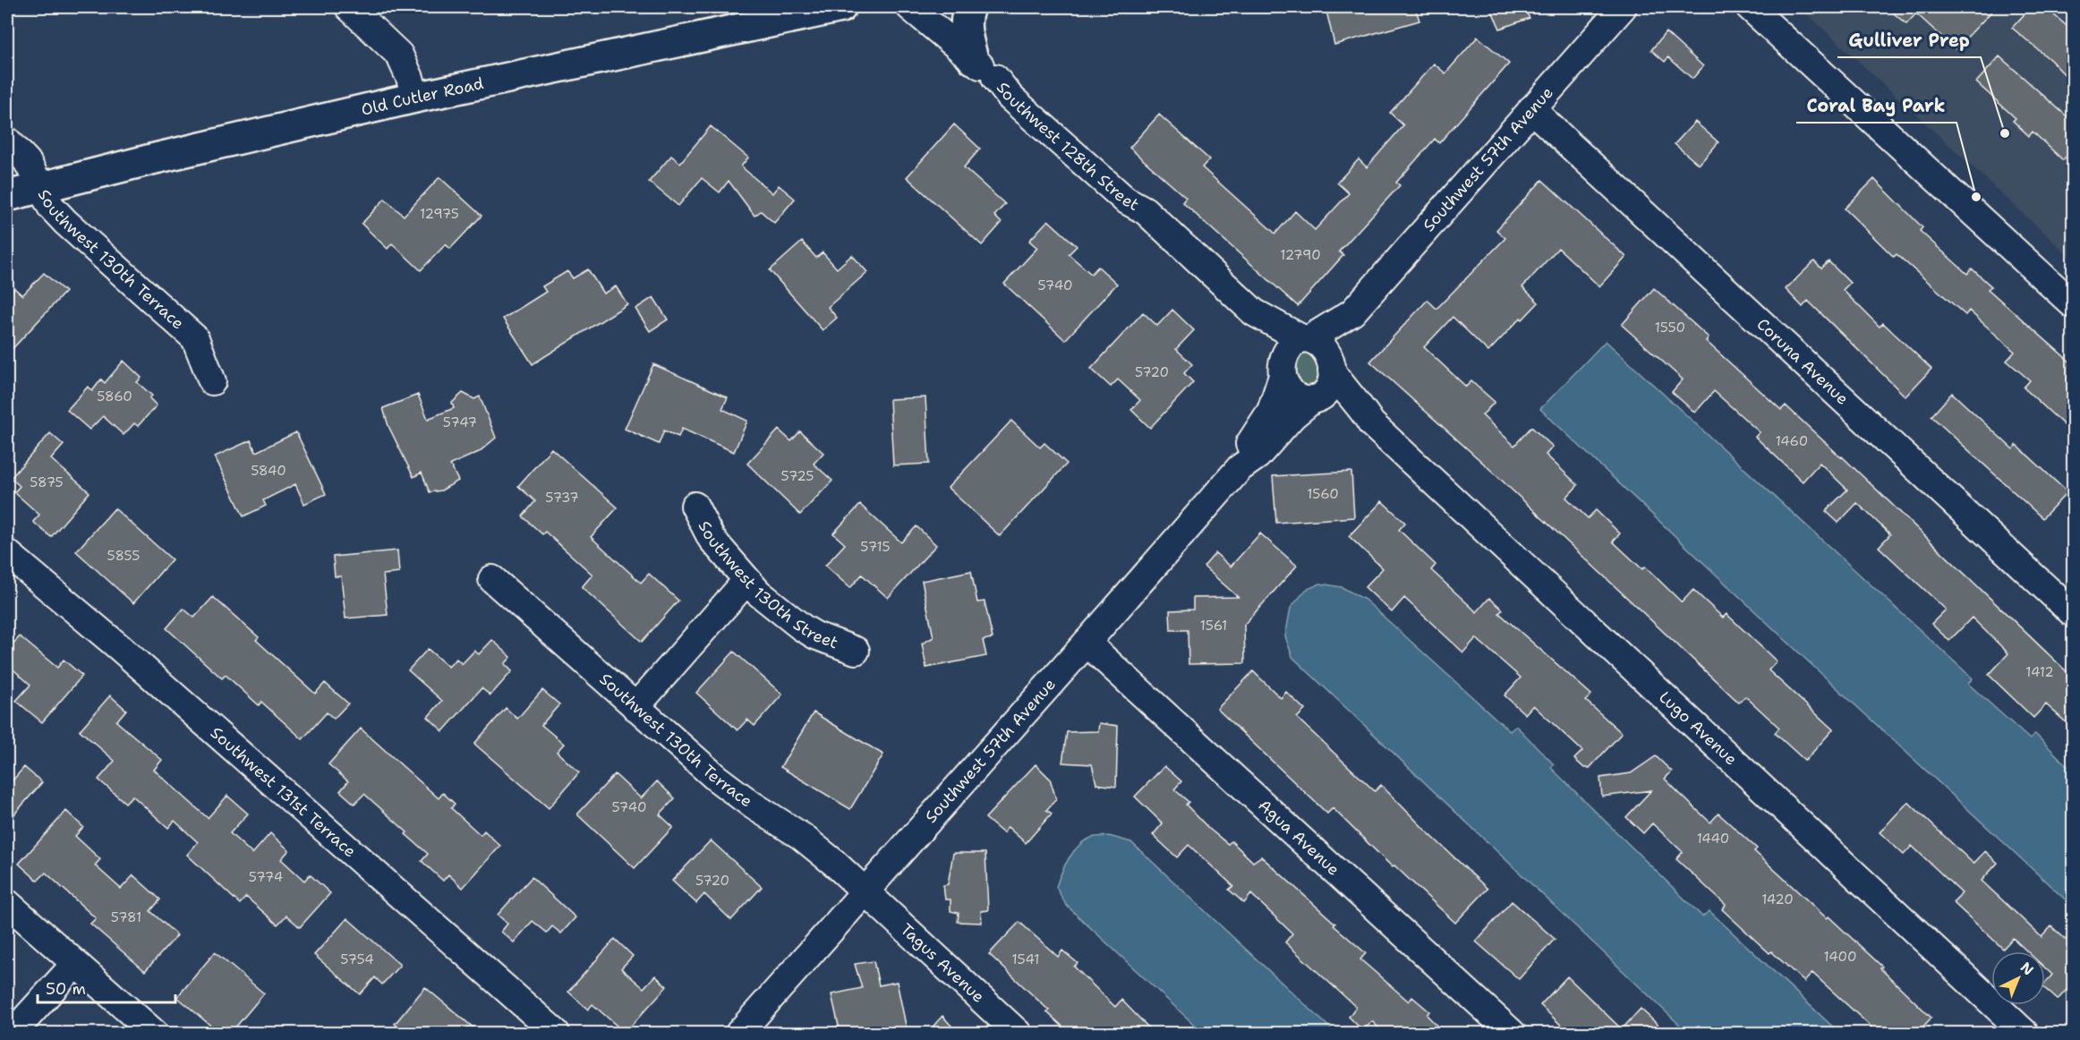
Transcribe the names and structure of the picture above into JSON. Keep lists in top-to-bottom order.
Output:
{
  "streets": {
    "main road": ["Old Cutler Road"],
    "street": [
      "Southwest 128th Street",
      "Southwest 57th Avenue",
      "Southwest 130th Terrace",
      "Coruna Avenue",
      "Southwest 130th Street",
      "Lugo Avenue",
      "Southwest 131st Terrace",
      "Agua Avenue",
      "Tagus Avenue"
    ]
  },
  "crossings": [
    ["Old Cutler Road", "Southwest 130th Terrace"],
    ["Southwest 128th Street", "Southwest 57th Avenue"],
    ["Southwest 57th Avenue", "Southwest 130th Terrace"],
    ["Southwest 57th Avenue", "Coruna Avenue"],
    ["Southwest 57th Avenue", "Agua Avenue"],
    ["Southwest 57th Avenue", "Tagus Avenue"],
    ["Southwest 130th Terrace", "Tagus Avenue"]
  ],
  "places": ["Gulliver Prep", "Coral Bay Park"],
  "house_numbers": [
    "12975",
    "12790",
    "5740",
    "1550",
    "5720",
    "5860",
    "5747",
    "1460",
    "5840",
    "5725",
    "5875",
    "1560",
    "5737",
    "5715",
    "5855",
    "1561",
    "1412",
    "5740",
    "1440",
    "5774",
    "5720",
    "1420",
    "5781",
    "1400",
    "5754",
    "1541"
  ],
  "scale_bar": "50 m",
  "north": "top right"
}
